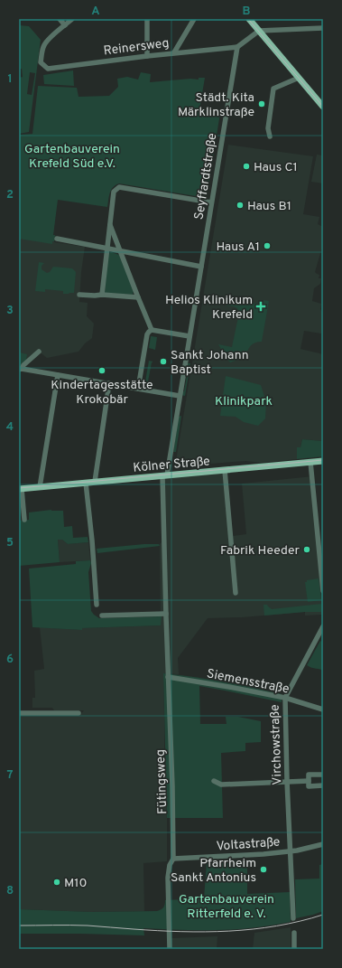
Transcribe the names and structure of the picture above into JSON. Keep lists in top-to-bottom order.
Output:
{
  "streets": {
    "main road": ["Kölner Straße"],
    "street": [
      "Reinersweg",
      "Seyffardtstraße",
      "Siemensstraße",
      "Virchowstraße",
      "Fütingsweg",
      "Voltastraße"
    ]
  },
  "crossings": [
    ["Reinersweg", "Seyffardtstraße"],
    ["Seyffardtstraße", "Fütingsweg"],
    ["Kölner Straße", "Fütingsweg"],
    ["Siemensstraße", "Virchowstraße"],
    ["Siemensstraße", "Fütingsweg"],
    ["Virchowstraße", "Voltastraße"],
    ["Fütingsweg", "Voltastraße"]
  ],
  "parks": ["Gartenbauverein Krefeld Süd e.V.", "Klinikpark", "Gartenbauverein Ritterfeld e. V."],
  "places": {
    "other": [
      "Städt. Kita Märklinstraße",
      "Haus C1",
      "Haus B1",
      "Haus A1",
      "Sankt Johann Baptist",
      "Kindertagesstätte Krokobär",
      "Fabrik Heeder",
      "Pfarrheim Sankt Antonius",
      "M10"
    ],
    "health": ["Helios Klinikum Krefeld"]
  },
  "grid": {
    "columns": ["A", "B"],
    "rows": [
      "1",
      "2",
      "3",
      "4",
      "5",
      "6",
      "7",
      "8"
    ]
  }
}
